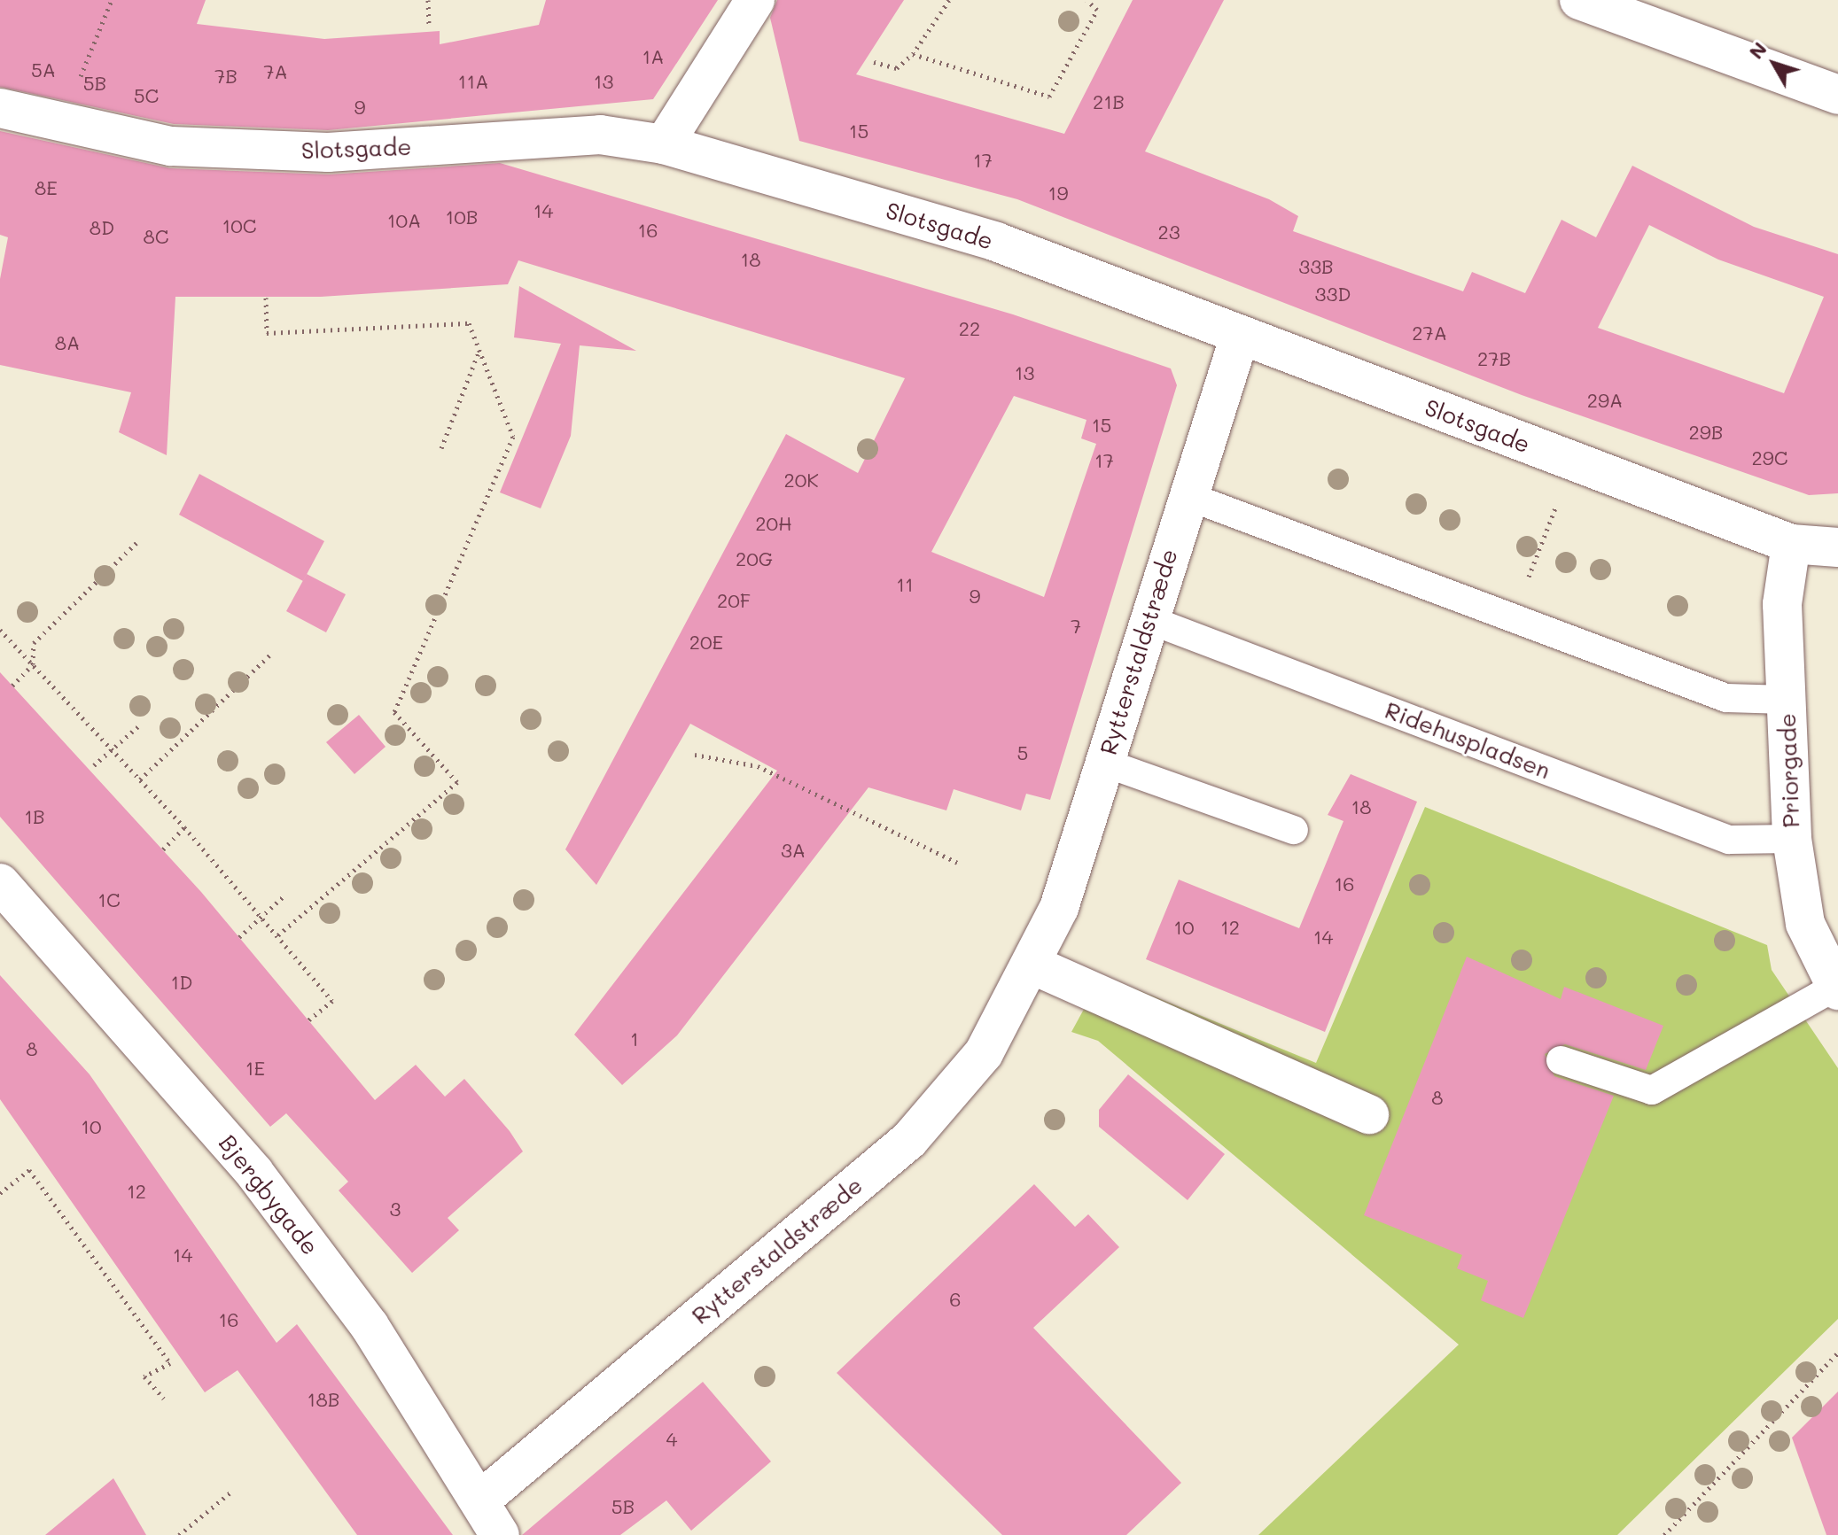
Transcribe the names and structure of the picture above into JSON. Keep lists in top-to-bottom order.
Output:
{
  "streets": {
    "street": [
      "Slotsgade",
      "Rytterstaldstræde",
      "Priorgade",
      "Bjergbygade"
    ],
    "lane": ["Ridehuspladsen"]
  },
  "crossings": [
    ["Slotsgade", "Rytterstaldstræde"],
    ["Slotsgade", "Priorgade"],
    ["Rytterstaldstræde", "Ridehuspladsen"],
    ["Rytterstaldstræde", "Bjergbygade"],
    ["Ridehuspladsen", "Priorgade"]
  ],
  "house_numbers": [
    "1A",
    "5A",
    "7A",
    "7B",
    "11A",
    "13",
    "5B",
    "5C",
    "21B",
    "9",
    "15",
    "17",
    "8E",
    "19",
    "14",
    "10B",
    "10A",
    "10C",
    "8D",
    "16",
    "23",
    "8C",
    "18",
    "33B",
    "33D",
    "22",
    "27A",
    "8A",
    "27B",
    "13",
    "29A",
    "15",
    "29B",
    "29C",
    "17",
    "20K",
    "20H",
    "20G",
    "11",
    "9",
    "20F",
    "7",
    "20E",
    "5",
    "18",
    "1B",
    "3A",
    "16",
    "1C",
    "10",
    "12",
    "14",
    "1D",
    "1",
    "8",
    "1E",
    "8",
    "10",
    "12",
    "3",
    "14",
    "6",
    "16",
    "18B",
    "4",
    "5B"
  ],
  "north": "top left"
}
